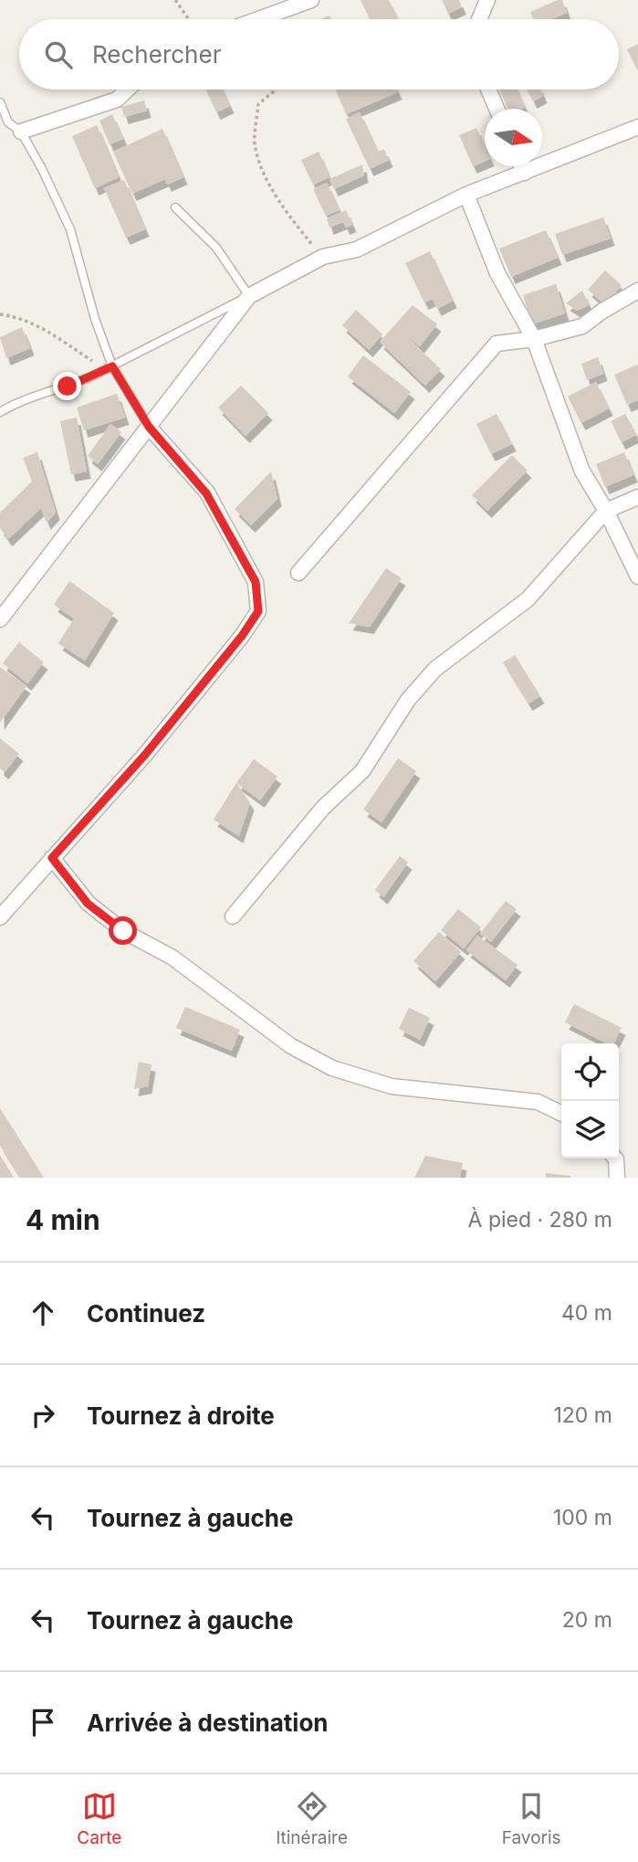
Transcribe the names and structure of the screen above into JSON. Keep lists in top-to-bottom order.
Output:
{
  "north": "right",
  "page": {
    "search": "Rechercher",
    "heading": ["4 min", "À pied · 280 m"],
    "list": [
      ["Continuez", "40 m"],
      ["Tournez à droite", "120 m"],
      ["Tournez à gauche", "100 m"],
      ["Tournez à gauche", "20 m"],
      "Arrivée à destination"
    ],
    "nav": ["Carte", "Itinéraire", "Favoris"]
  }
}
